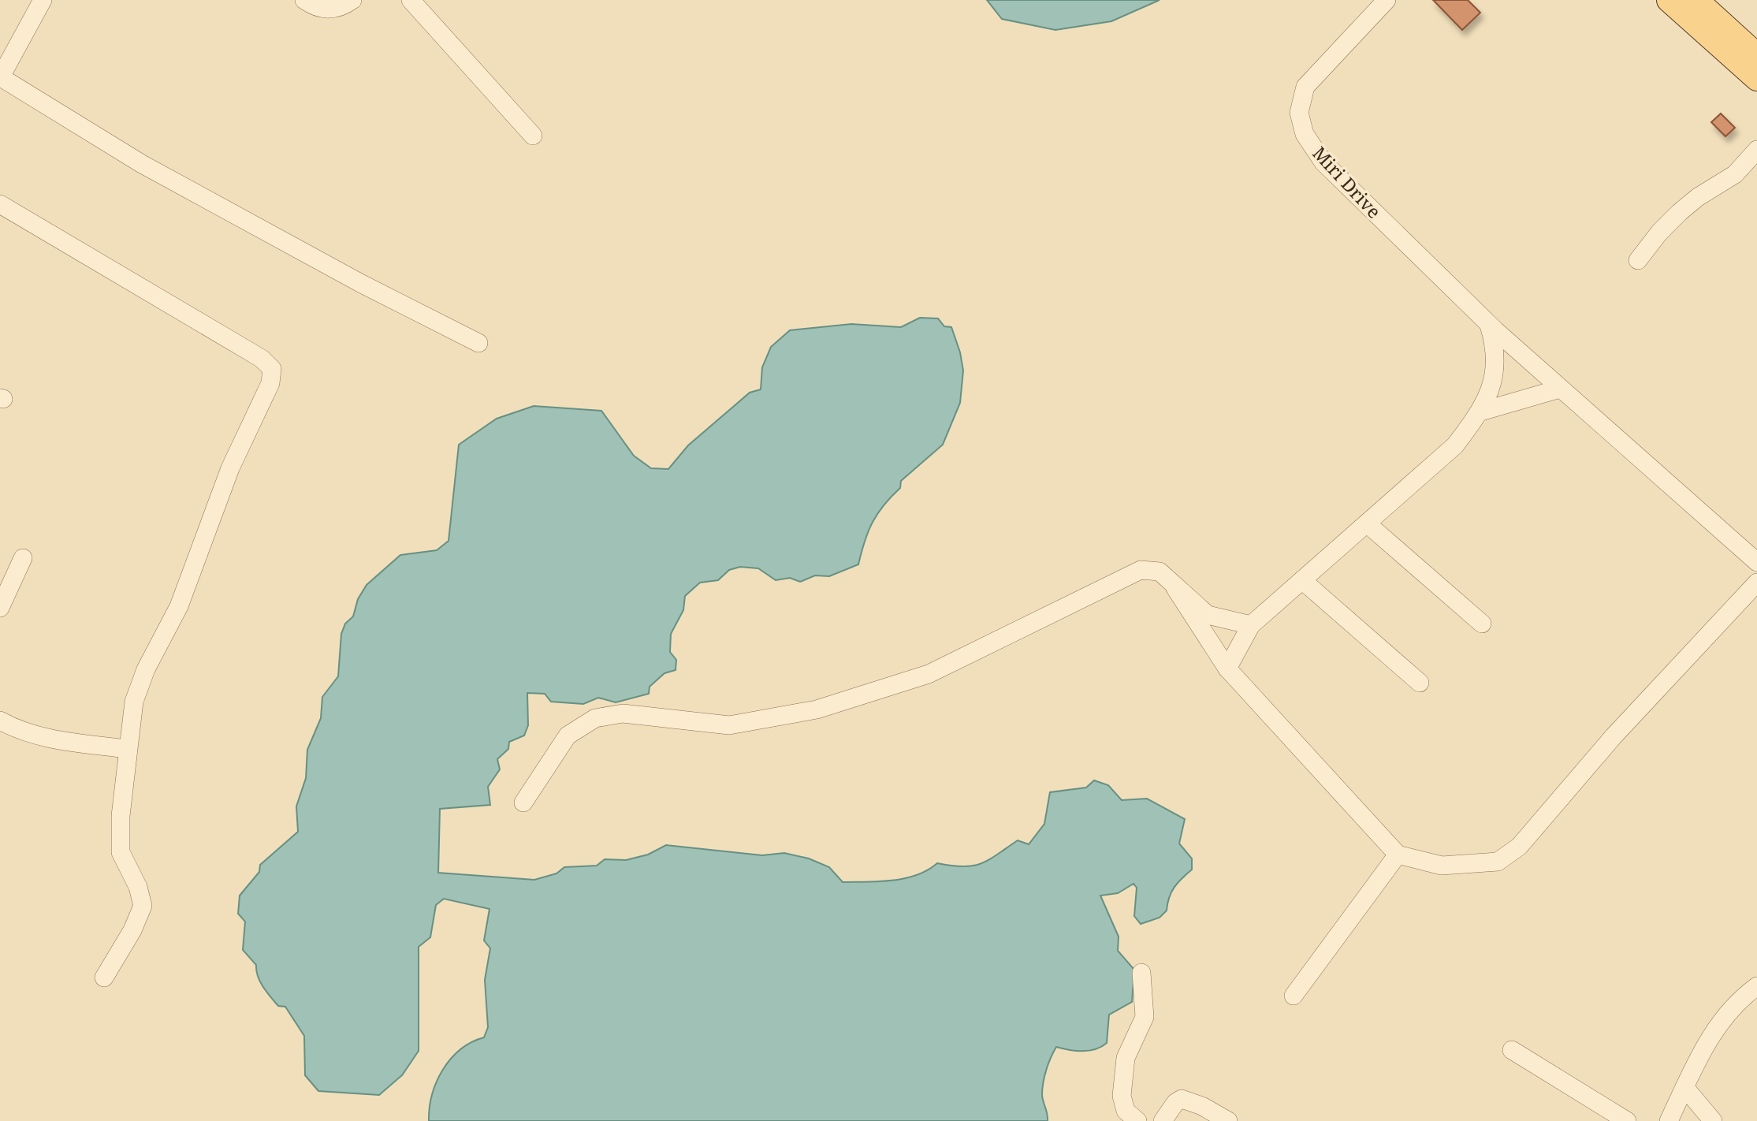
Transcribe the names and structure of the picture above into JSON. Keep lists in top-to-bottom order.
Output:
{
  "streets": {
    "street": ["Miri Drive"]
  }
}
